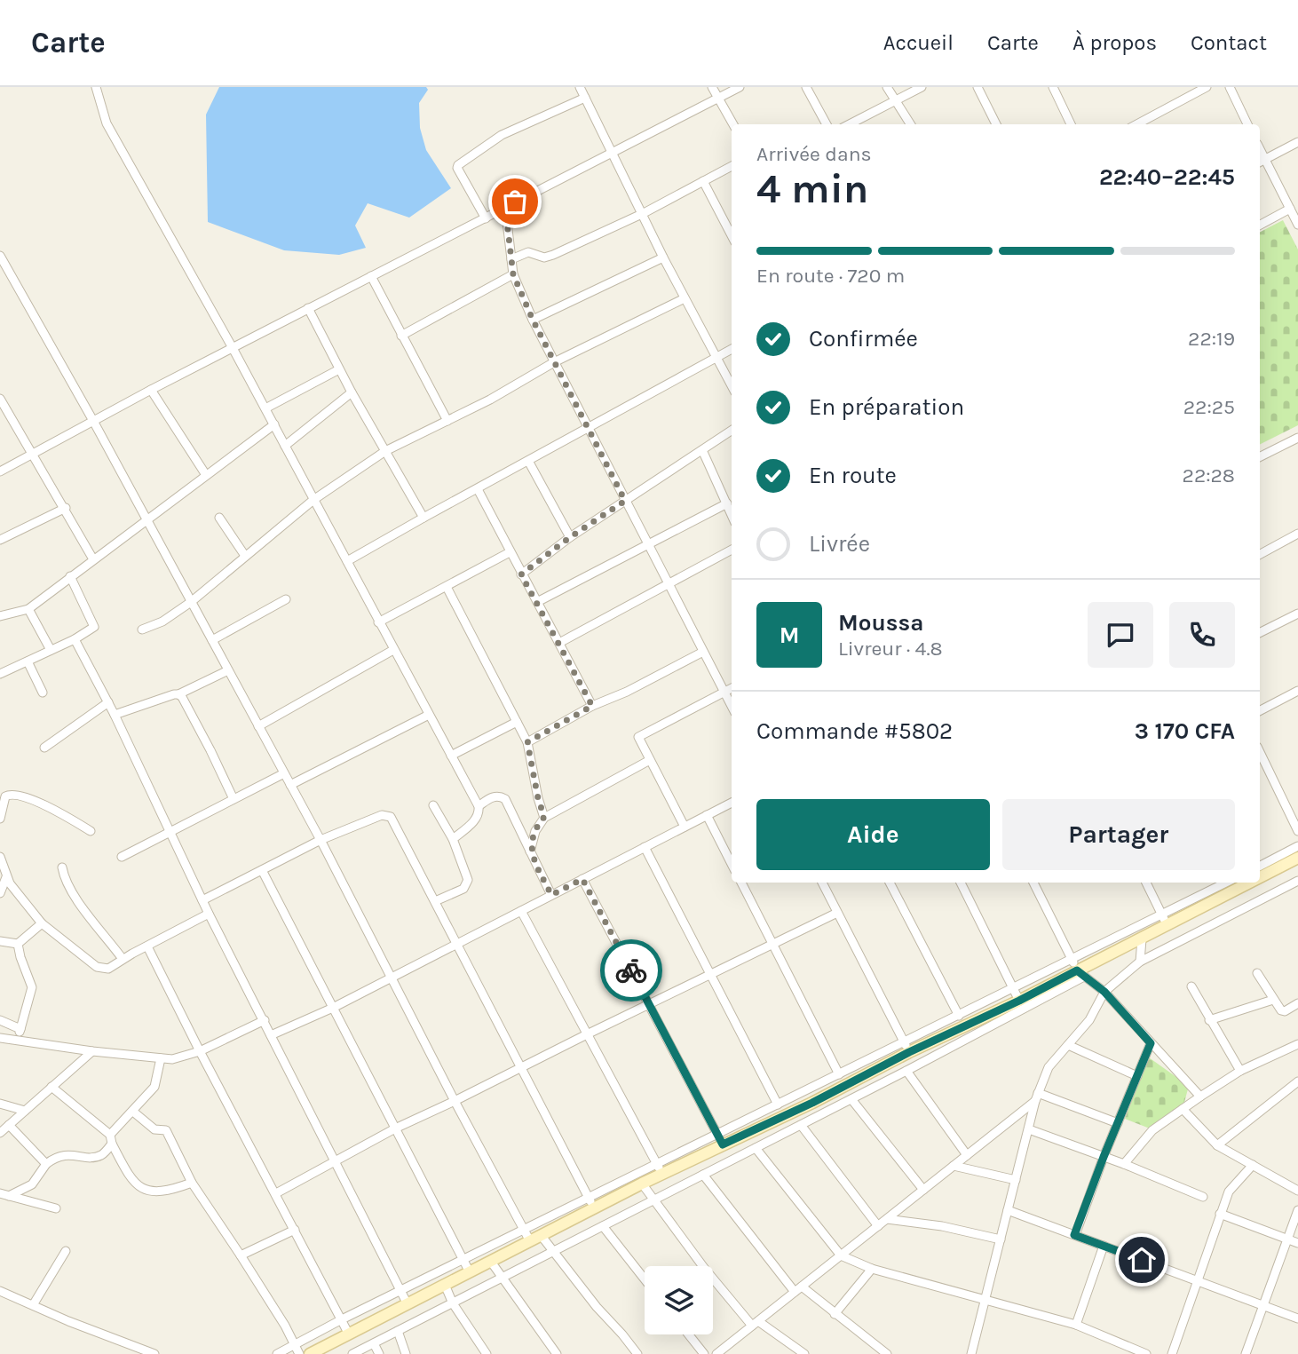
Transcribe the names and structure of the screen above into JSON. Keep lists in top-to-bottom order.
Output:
{
  "page": {
    "header": "Carte",
    "nav": [
      "Accueil",
      "Carte",
      "À propos",
      "Contact"
    ],
    "heading": ["4 min", "Arrivée dans", "22:40–22:45"],
    "panel": [
      "Moussa",
      "Livreur · 4.8",
      "Commande #5802",
      "3 170 CFA"
    ],
    "bar": "En route · 720 m",
    "list": [
      ["Confirmée", "22:19"],
      ["En préparation", "22:25"],
      ["En route", "22:28"],
      "Livrée"
    ],
    "round": "M",
    "buttons": ["Aide", "Partager"]
  }
}
